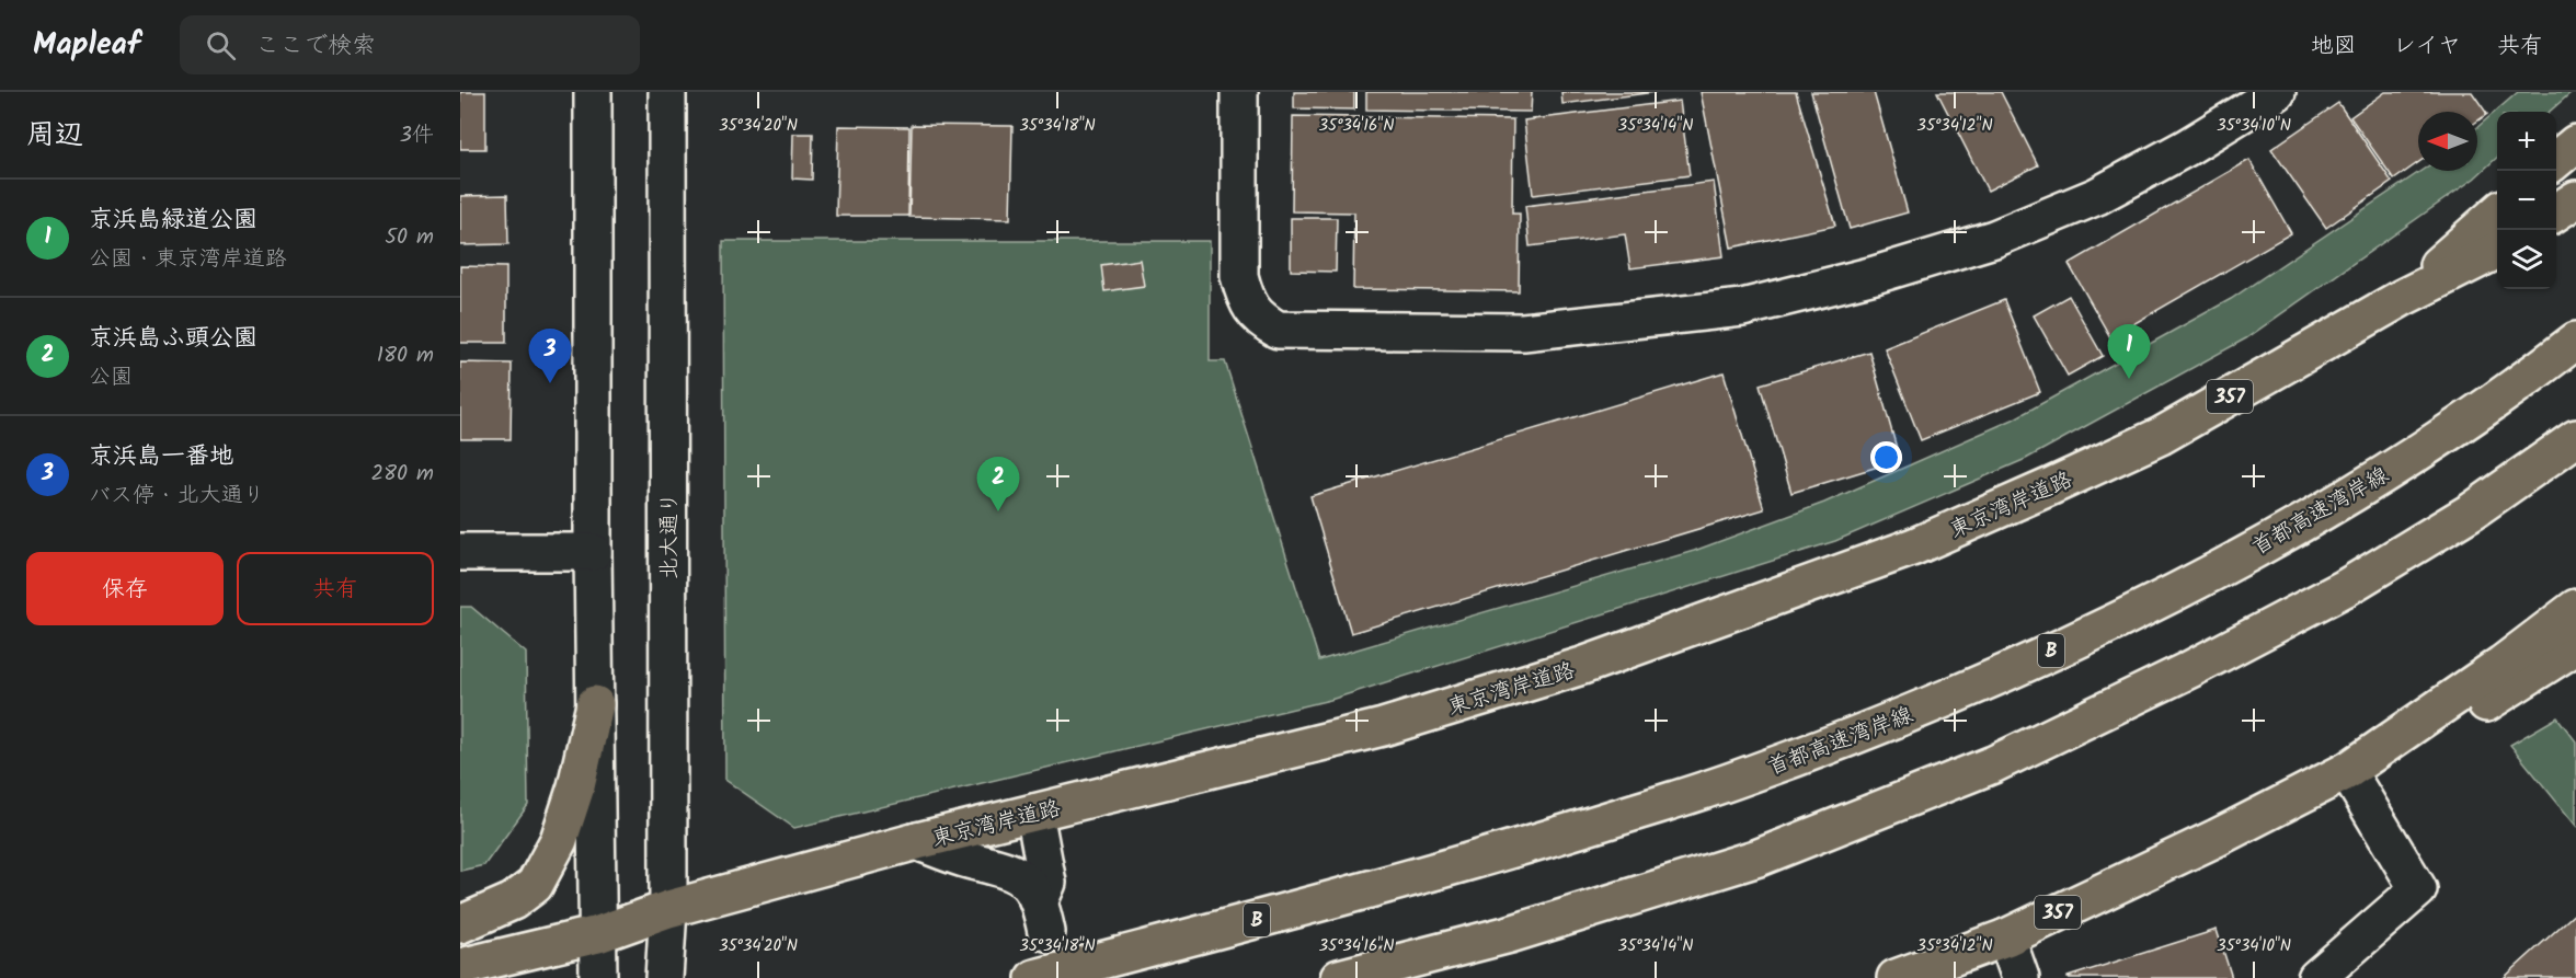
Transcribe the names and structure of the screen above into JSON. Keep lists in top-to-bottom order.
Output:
{
  "streets": {
    "highway": [
      "357",
      "東京湾岸道路",
      "首都高速湾岸線",
      "B"
    ],
    "street": ["北大通り"]
  },
  "crossings": [
    ["東京湾岸道路", "北大通り"]
  ],
  "north": "left",
  "page": {
    "header": "Mapleaf",
    "search": "ここで検索",
    "nav": ["地図", "レイヤ", "共有"],
    "heading": ["周辺", "3件"],
    "map_buttons": ["+", "−"],
    "list": [
      {
        "mark": "1",
        "name": "京浜島緑道公園",
        "note": "公園 · 東京湾岸道路",
        "value": "50 m"
      },
      {
        "mark": "2",
        "name": "京浜島ふ頭公園",
        "note": "公園",
        "value": "180 m"
      },
      {
        "mark": "3",
        "name": "京浜島一番地",
        "note": "バス停 · 北大通り",
        "value": "280 m"
      }
    ],
    "pins": ["1", "3", "2"],
    "buttons": ["保存", "共有"]
  },
  "coordinates": [
    "35°34'20\"N",
    "35°34'18\"N",
    "35°34'16\"N",
    "35°34'14\"N",
    "35°34'12\"N",
    "35°34'10\"N"
  ]
}
